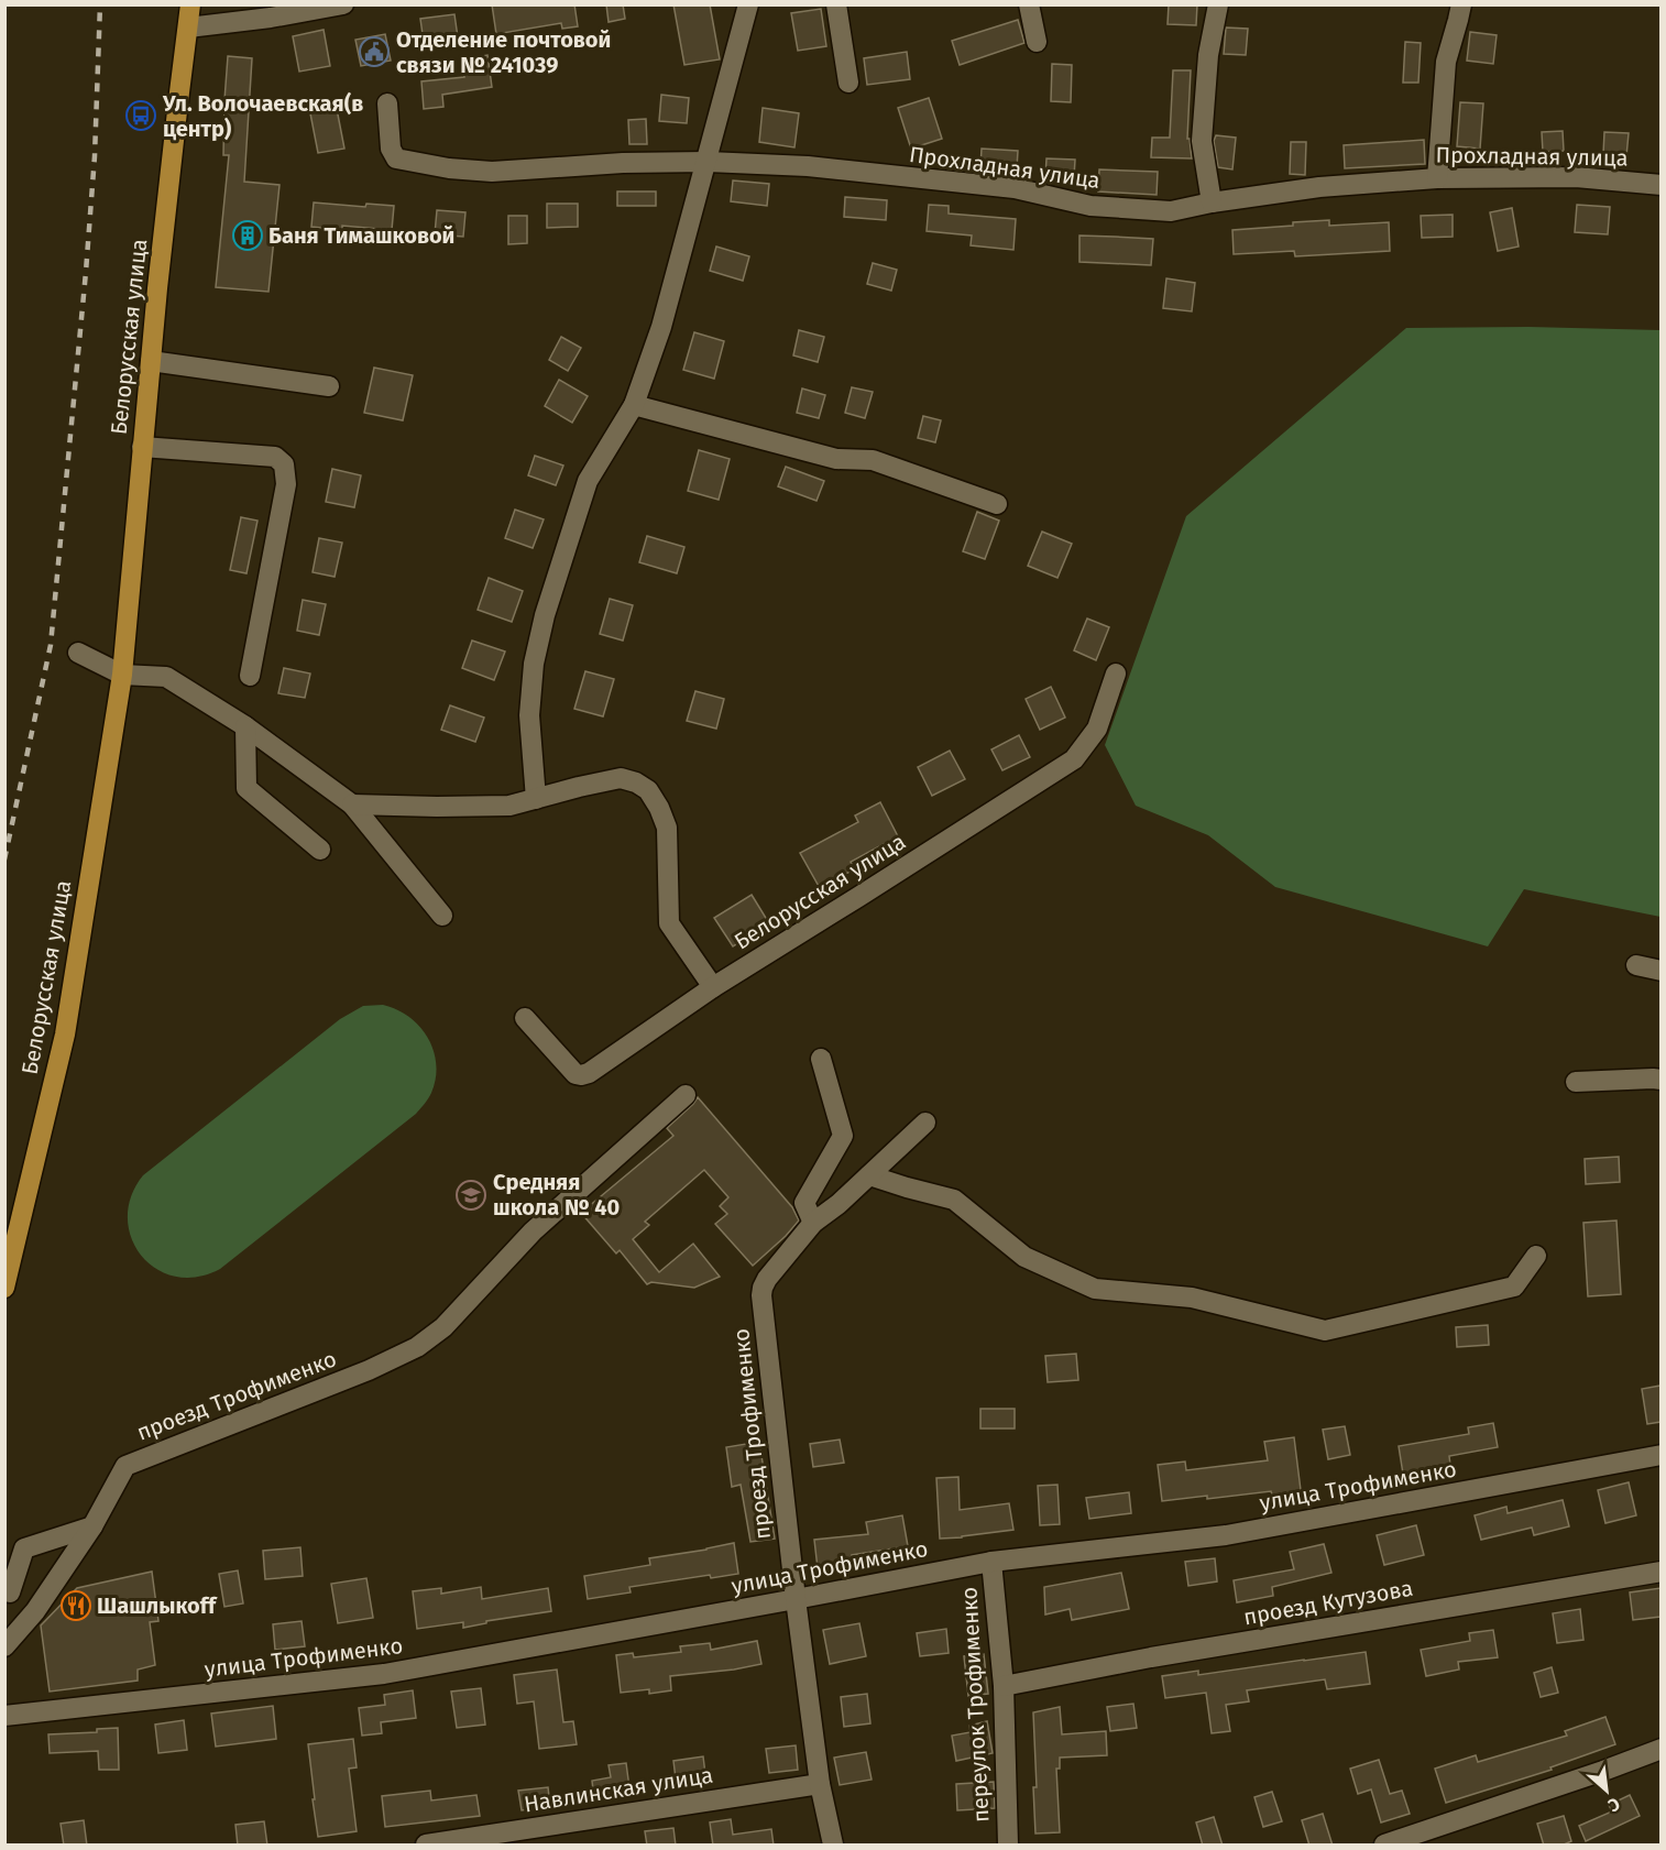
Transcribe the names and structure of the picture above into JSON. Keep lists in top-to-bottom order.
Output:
{
  "streets": {
    "main road": ["Белорусская улица"],
    "street": [
      "Прохладная улица",
      "проезд Трофименко",
      "улица Трофименко",
      "проезд Кутузова",
      "переулок Трофименко",
      "Навлинская улица"
    ]
  },
  "crossings": [
    ["проезд Трофименко", "улица Трофименко"],
    ["проезд Трофименко", "Навлинская улица"],
    ["улица Трофименко", "переулок Трофименко"],
    ["проезд Кутузова", "переулок Трофименко"]
  ],
  "places": {
    "public building": ["Отделение почтовой связи № 241039"],
    "bus stop": ["Ул. Волочаевская(в центр)"],
    "building": ["Баня Тимашковой"],
    "school or university": ["Средняя школа № 40"],
    "restaurant": ["Шашлыкоff"]
  },
  "north": "bottom right"
}
